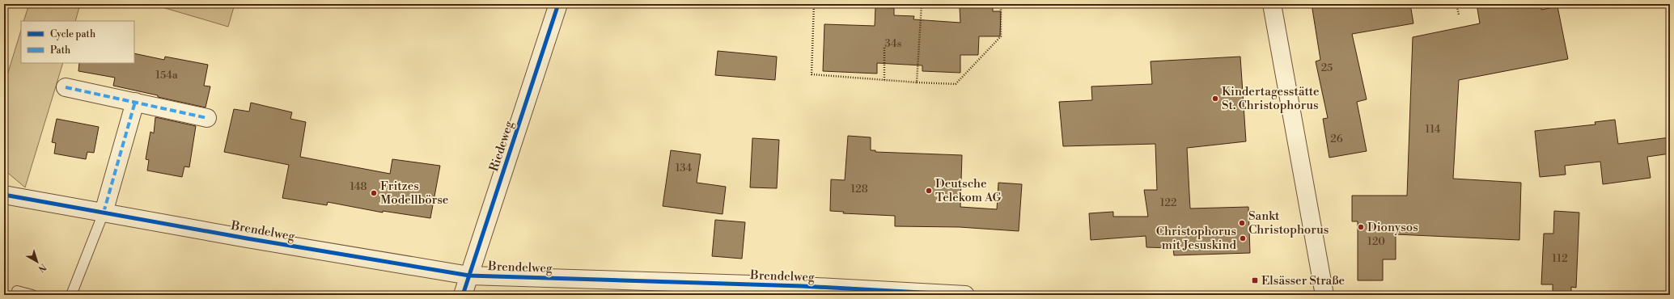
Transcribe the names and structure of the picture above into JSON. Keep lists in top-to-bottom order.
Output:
{
  "streets": {
    "street": ["Riedeweg", "Brendelweg"]
  },
  "crossings": [
    ["Riedeweg", "Brendelweg"]
  ],
  "places": {
    "other": [
      "Kindertagesstätte St. Christophorus",
      "Deutsche Telekom AG",
      "Fritzes Modellbörse",
      "Sankt Christophorus",
      "Dionysos",
      "Christophorus mit Jesuskind"
    ],
    "transit": ["Elsässer Straße"]
  },
  "house_numbers": [
    "34s",
    "25",
    "154a",
    "114",
    "26",
    "134",
    "148",
    "128",
    "122",
    "120",
    "112"
  ],
  "legend": ["Cycle path", "Path"],
  "north": "bottom right"
}
